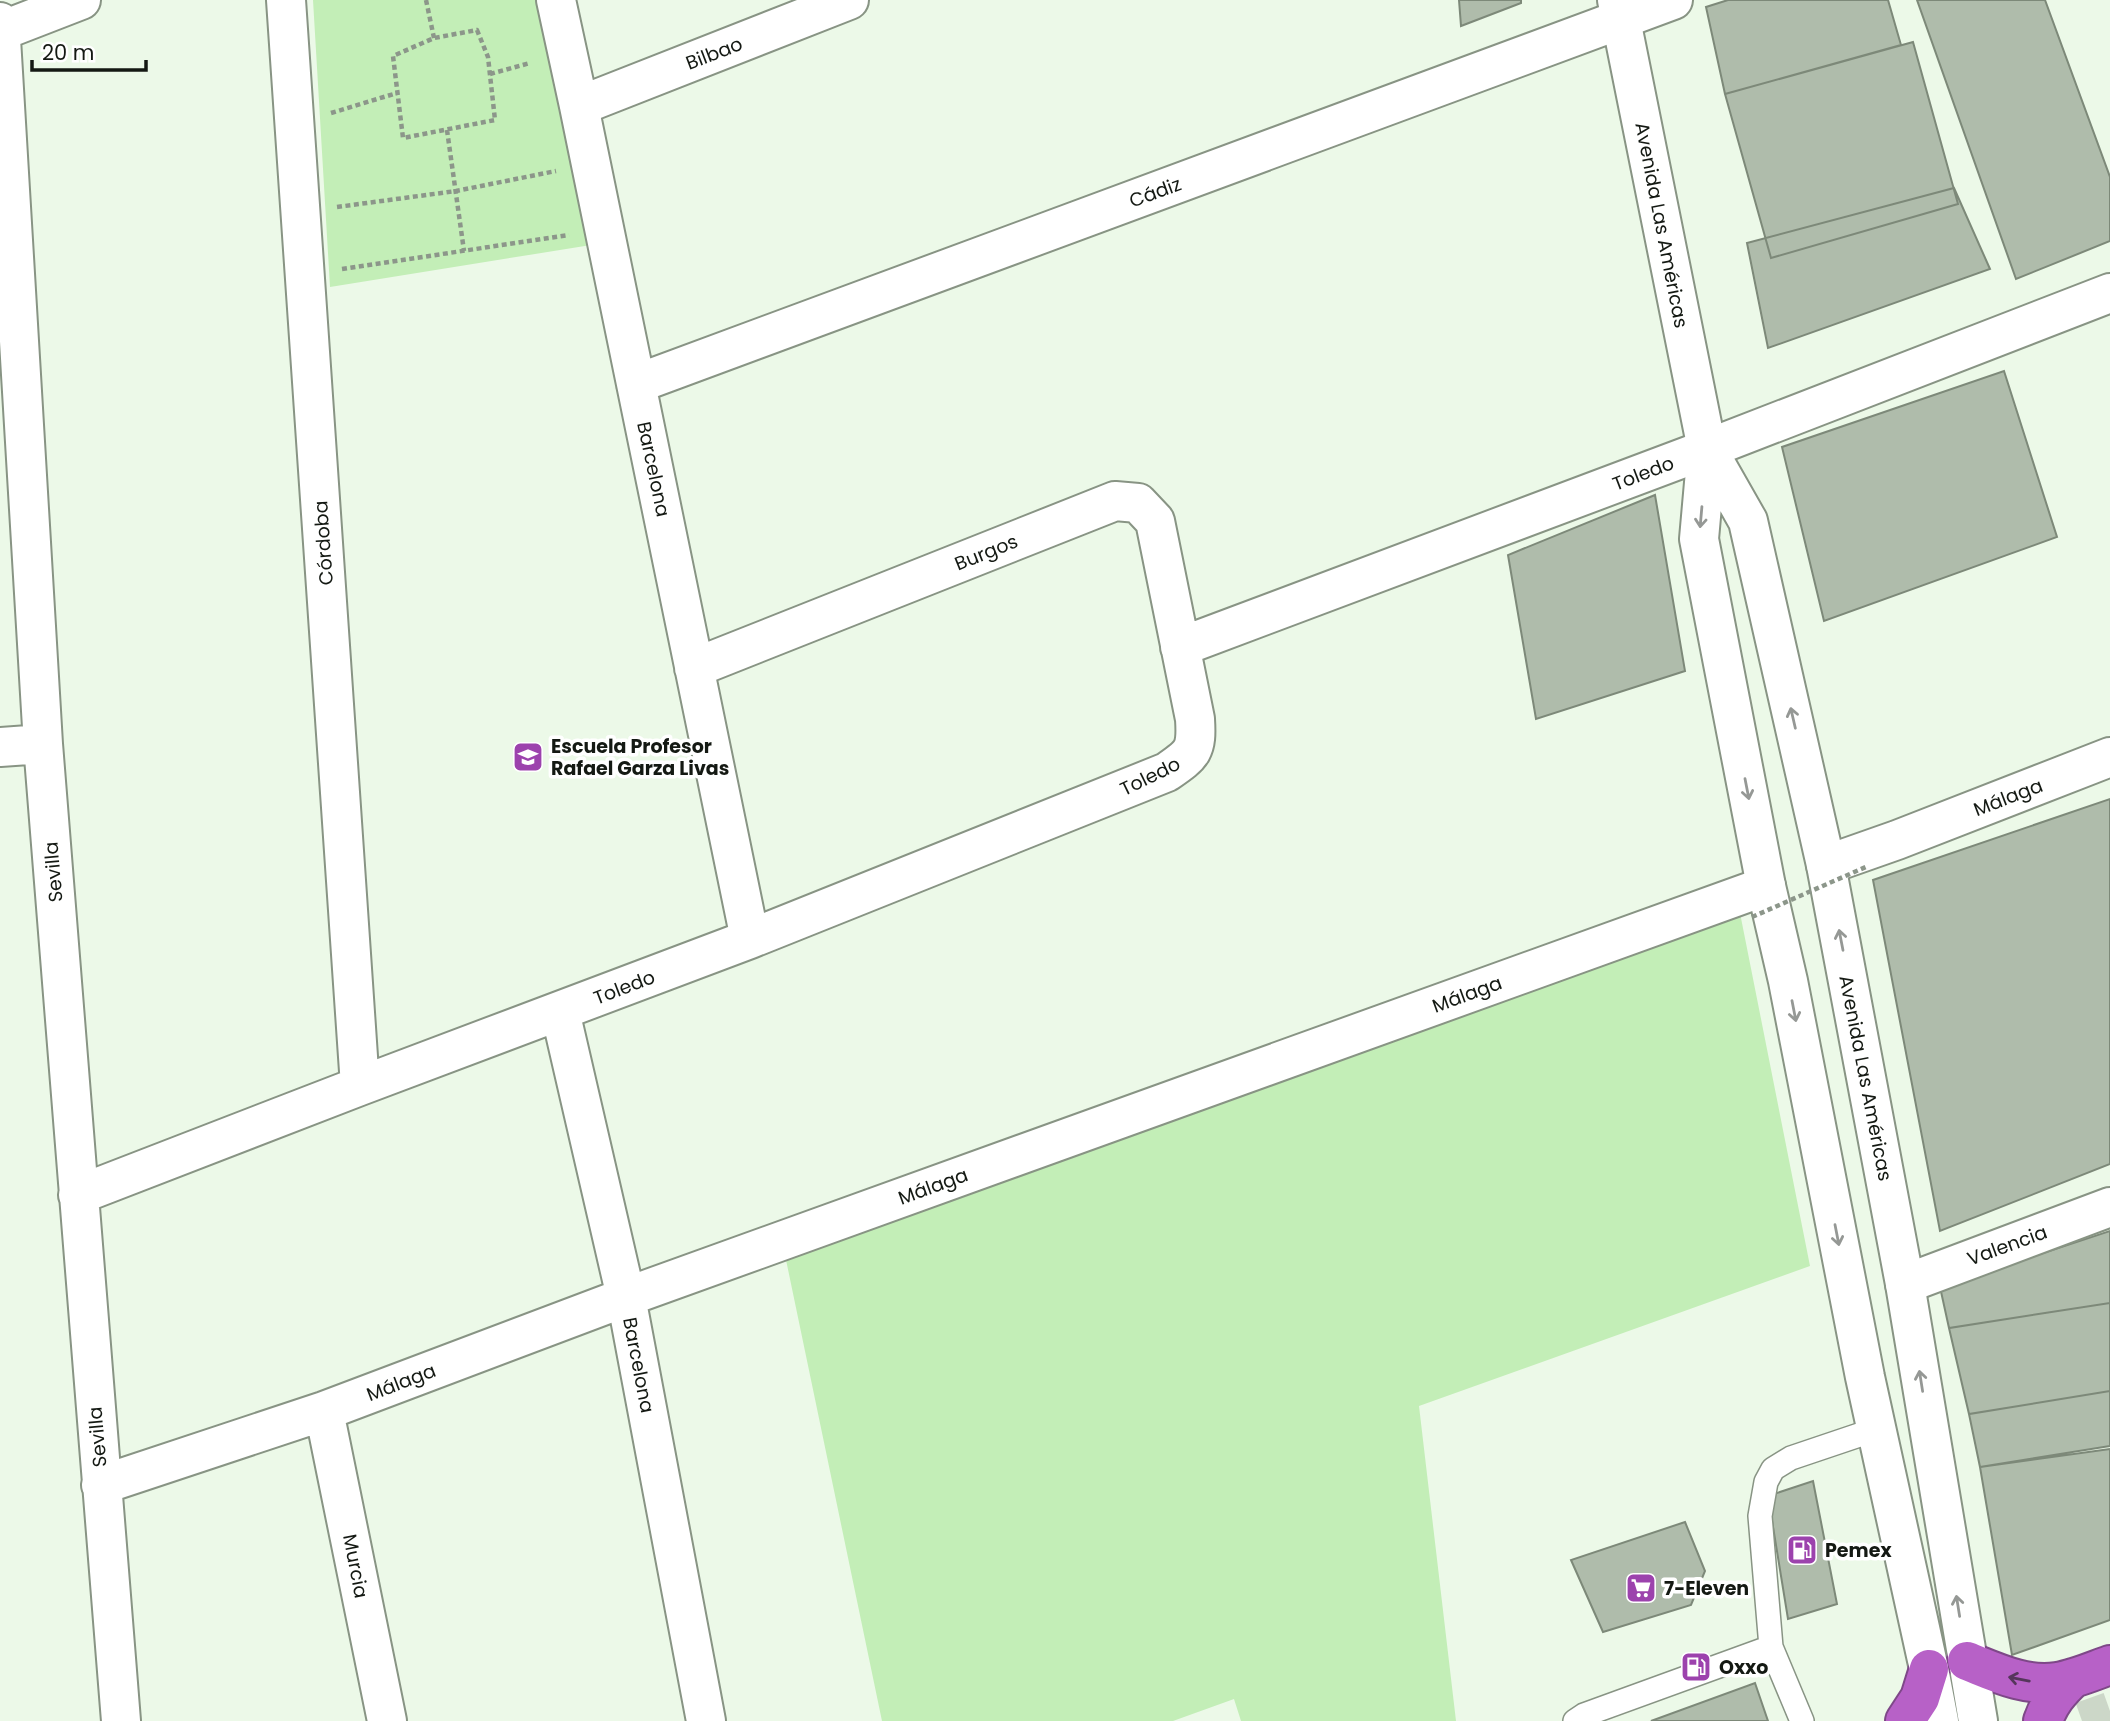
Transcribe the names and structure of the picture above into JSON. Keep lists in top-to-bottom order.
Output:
{
  "streets": {
    "street": [
      "Bilbao",
      "Cádiz",
      "Avenida Las Américas",
      "Barcelona",
      "Toledo",
      "Córdoba",
      "Burgos",
      "Málaga",
      "Sevilla",
      "Valencia",
      "Murcia"
    ]
  },
  "crossings": [
    ["Bilbao", "Barcelona"],
    ["Cádiz", "Avenida Las Américas"],
    ["Cádiz", "Barcelona"],
    ["Avenida Las Américas", "Toledo"],
    ["Avenida Las Américas", "Málaga"],
    ["Avenida Las Américas", "Valencia"],
    ["Barcelona", "Toledo"],
    ["Barcelona", "Burgos"],
    ["Barcelona", "Málaga"],
    ["Toledo", "Córdoba"],
    ["Toledo", "Burgos"],
    ["Toledo", "Sevilla"],
    ["Málaga", "Sevilla"],
    ["Málaga", "Murcia"]
  ],
  "places": {
    "school or university": ["Escuela Profesor Rafael Garza Livas"],
    "fuel station": ["Pemex", "Oxxo"],
    "supermarket": ["7-Eleven"]
  },
  "scale_bar": "20 m"
}
